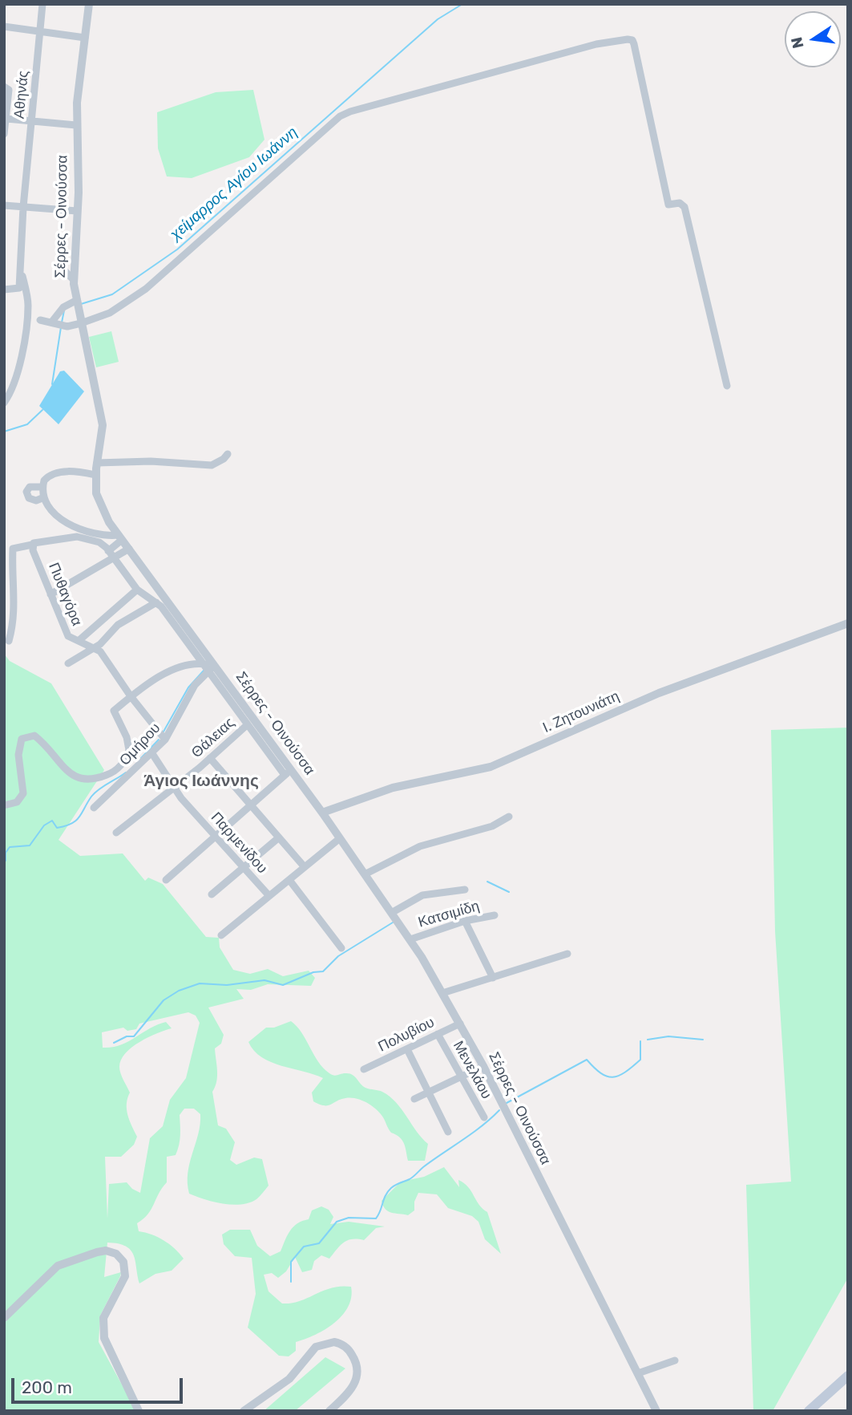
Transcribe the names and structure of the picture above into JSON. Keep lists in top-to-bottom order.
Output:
{
  "streets": {
    "street": [
      "Αθηνάς",
      "Σέρρες - Οινούσσα",
      "Πυθαγόρα",
      "Ι. Ζητουνιάτη",
      "Θάλειας",
      "Ομήρου",
      "Παρμενίδου",
      "Κατσιμίδη",
      "Πολυβίου",
      "Μενελάου"
    ]
  },
  "crossings": [
    ["Σέρρες - Οινούσσα", "Ι. Ζητουνιάτη"],
    ["Σέρρες - Οινούσσα", "Ομήρου"],
    ["Σέρρες - Οινούσσα", "Κατσιμίδη"],
    ["Σέρρες - Οινούσσα", "Πολυβίου"],
    ["Θάλειας", "Παρμενίδου"],
    ["Ομήρου", "Παρμενίδου"],
    ["Πολυβίου", "Μενελάου"]
  ],
  "districts": ["Άγιος Ιωάννης"],
  "water": ["χείμαρρος Αγίου Ιωάννη"],
  "scale_bar": "200 m",
  "north": "left"
}
